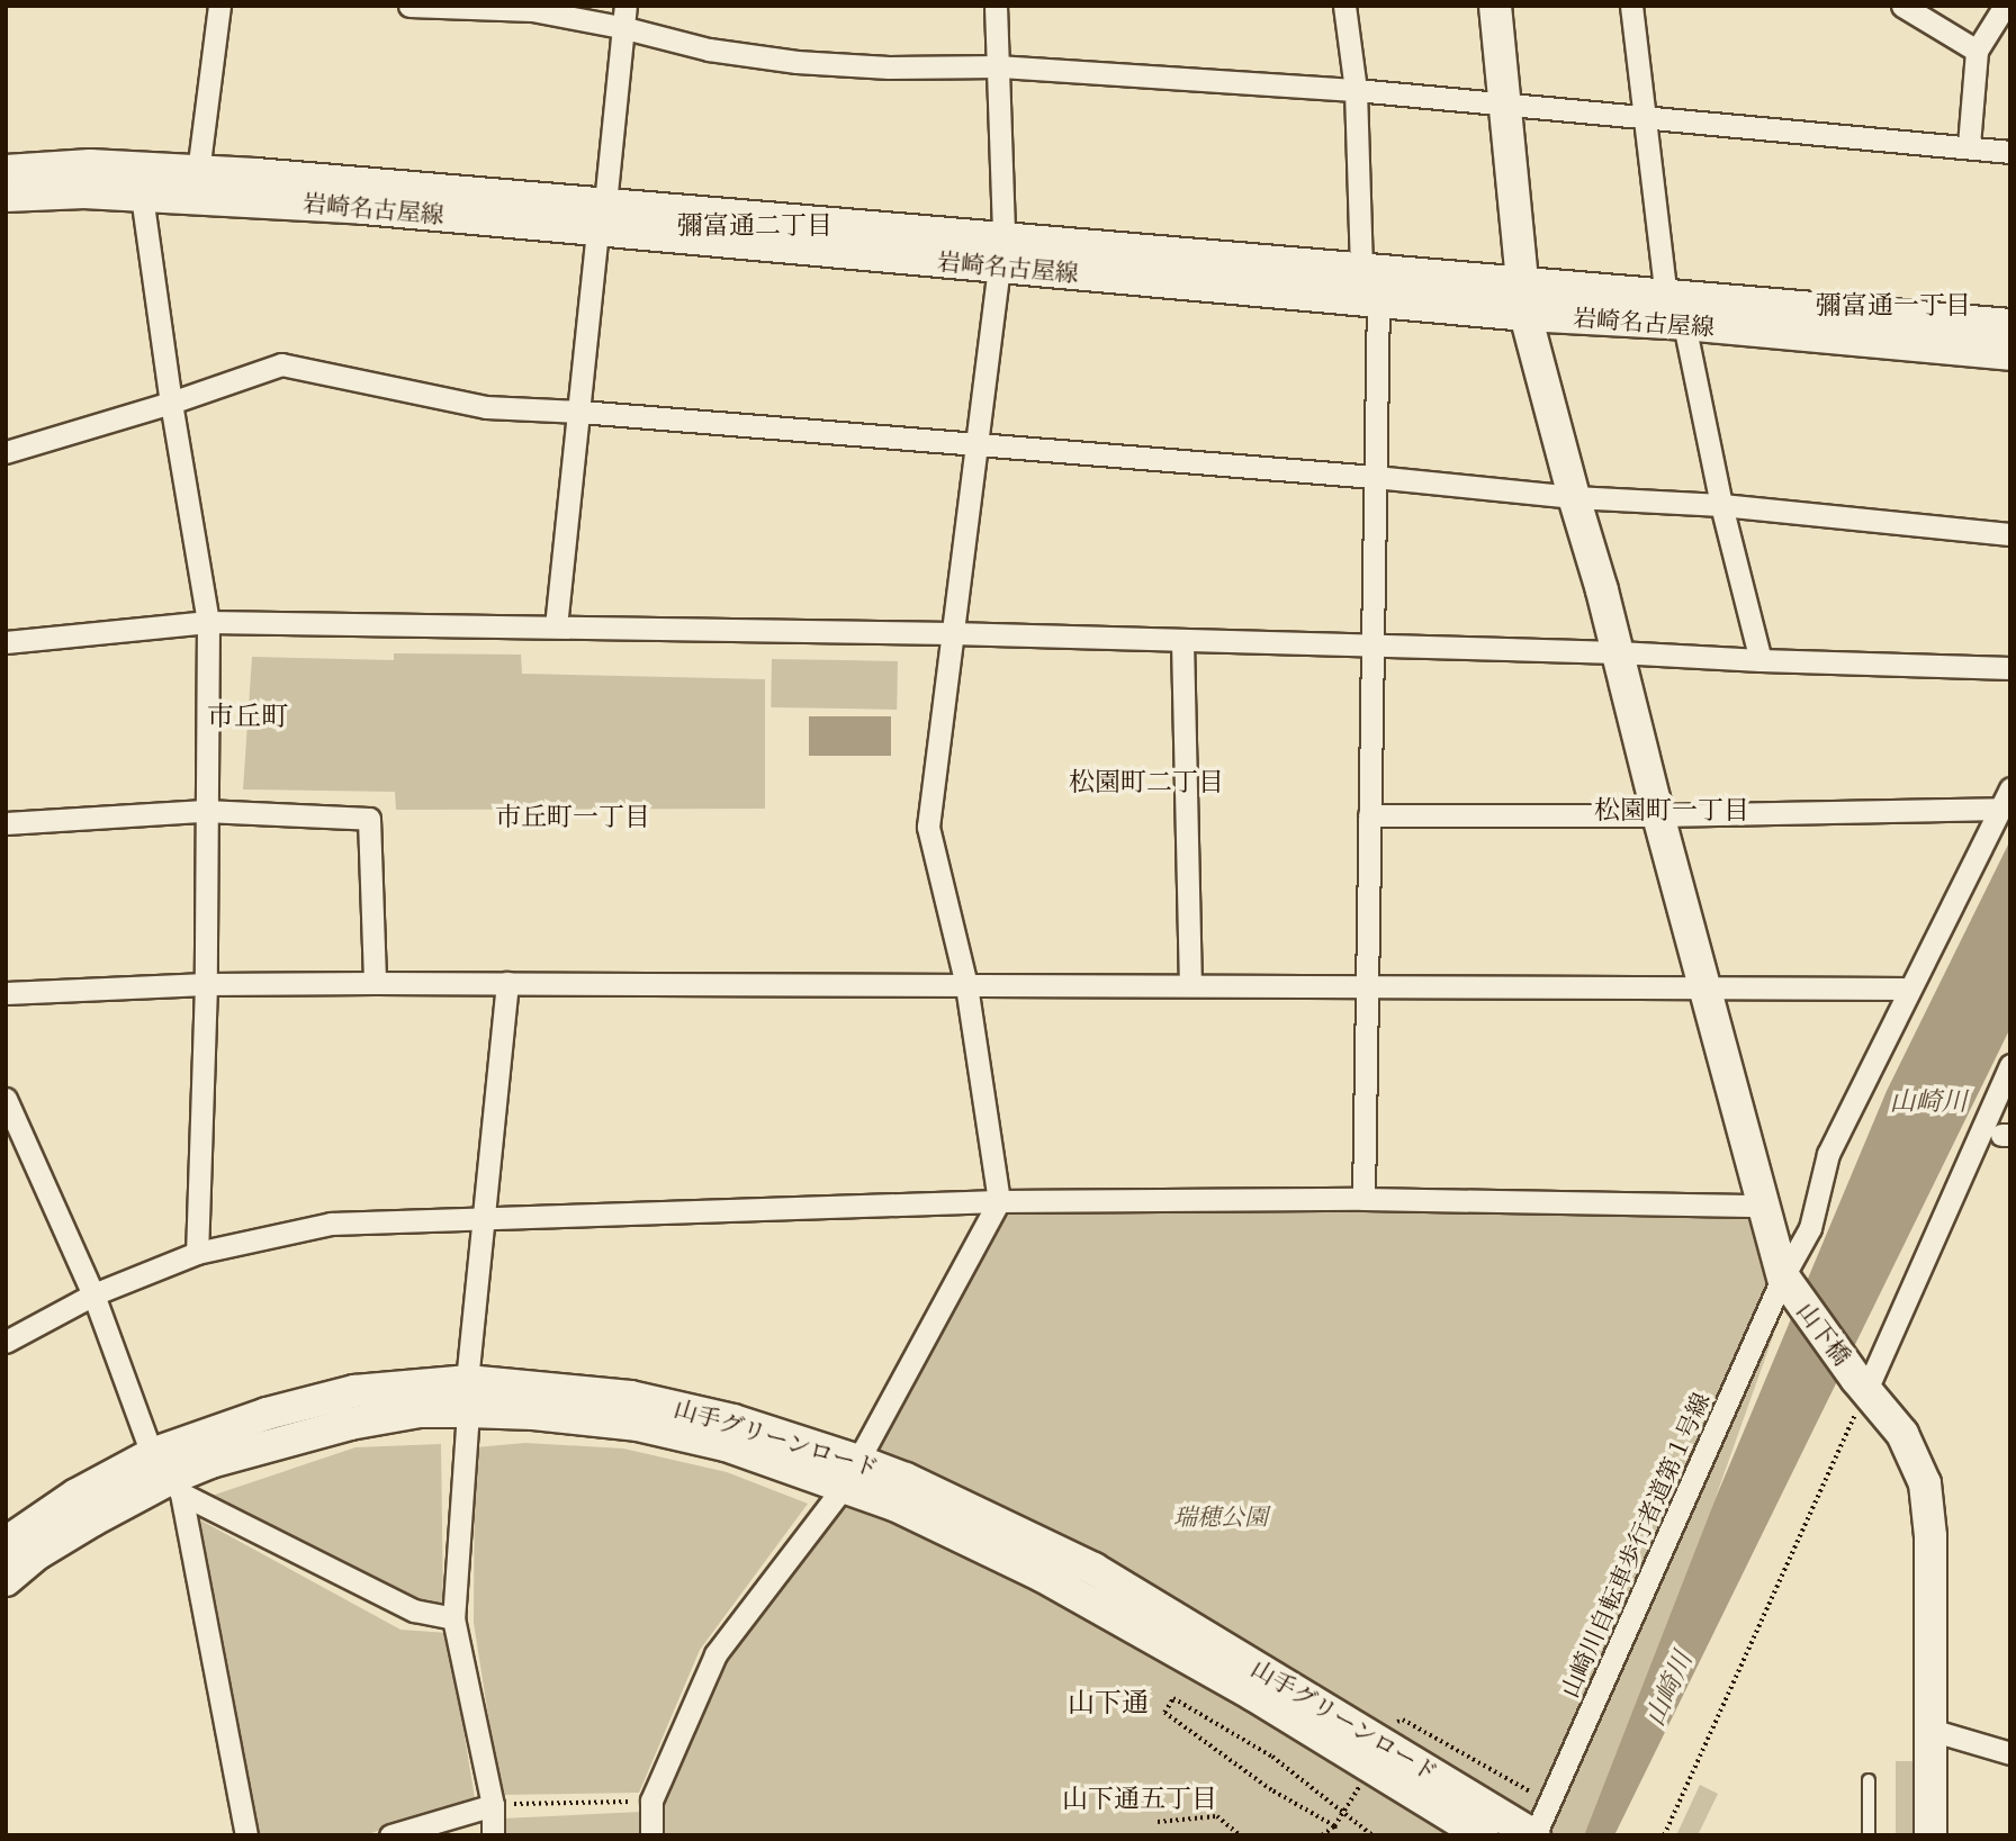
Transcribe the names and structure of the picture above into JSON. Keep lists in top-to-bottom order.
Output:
{
  "streets": {
    "street": [
      "岩崎名古屋線",
      "山下橋",
      "山手グリーンロード",
      "山崎川自転車歩行者道第１号線"
    ]
  },
  "crossings": [
    ["山下橋", "山崎川自転車歩行者道第１号線"],
    ["山手グリーンロード", "山崎川自転車歩行者道第１号線"]
  ],
  "districts": [
    "彌富通二丁目",
    "彌富通一丁目",
    "市丘町",
    "松園町二丁目",
    "松園町一丁目",
    "市丘町一丁目",
    "山下通",
    "山下通五丁目"
  ],
  "water": ["山崎川"],
  "parks": ["瑞穂公園"]
}
